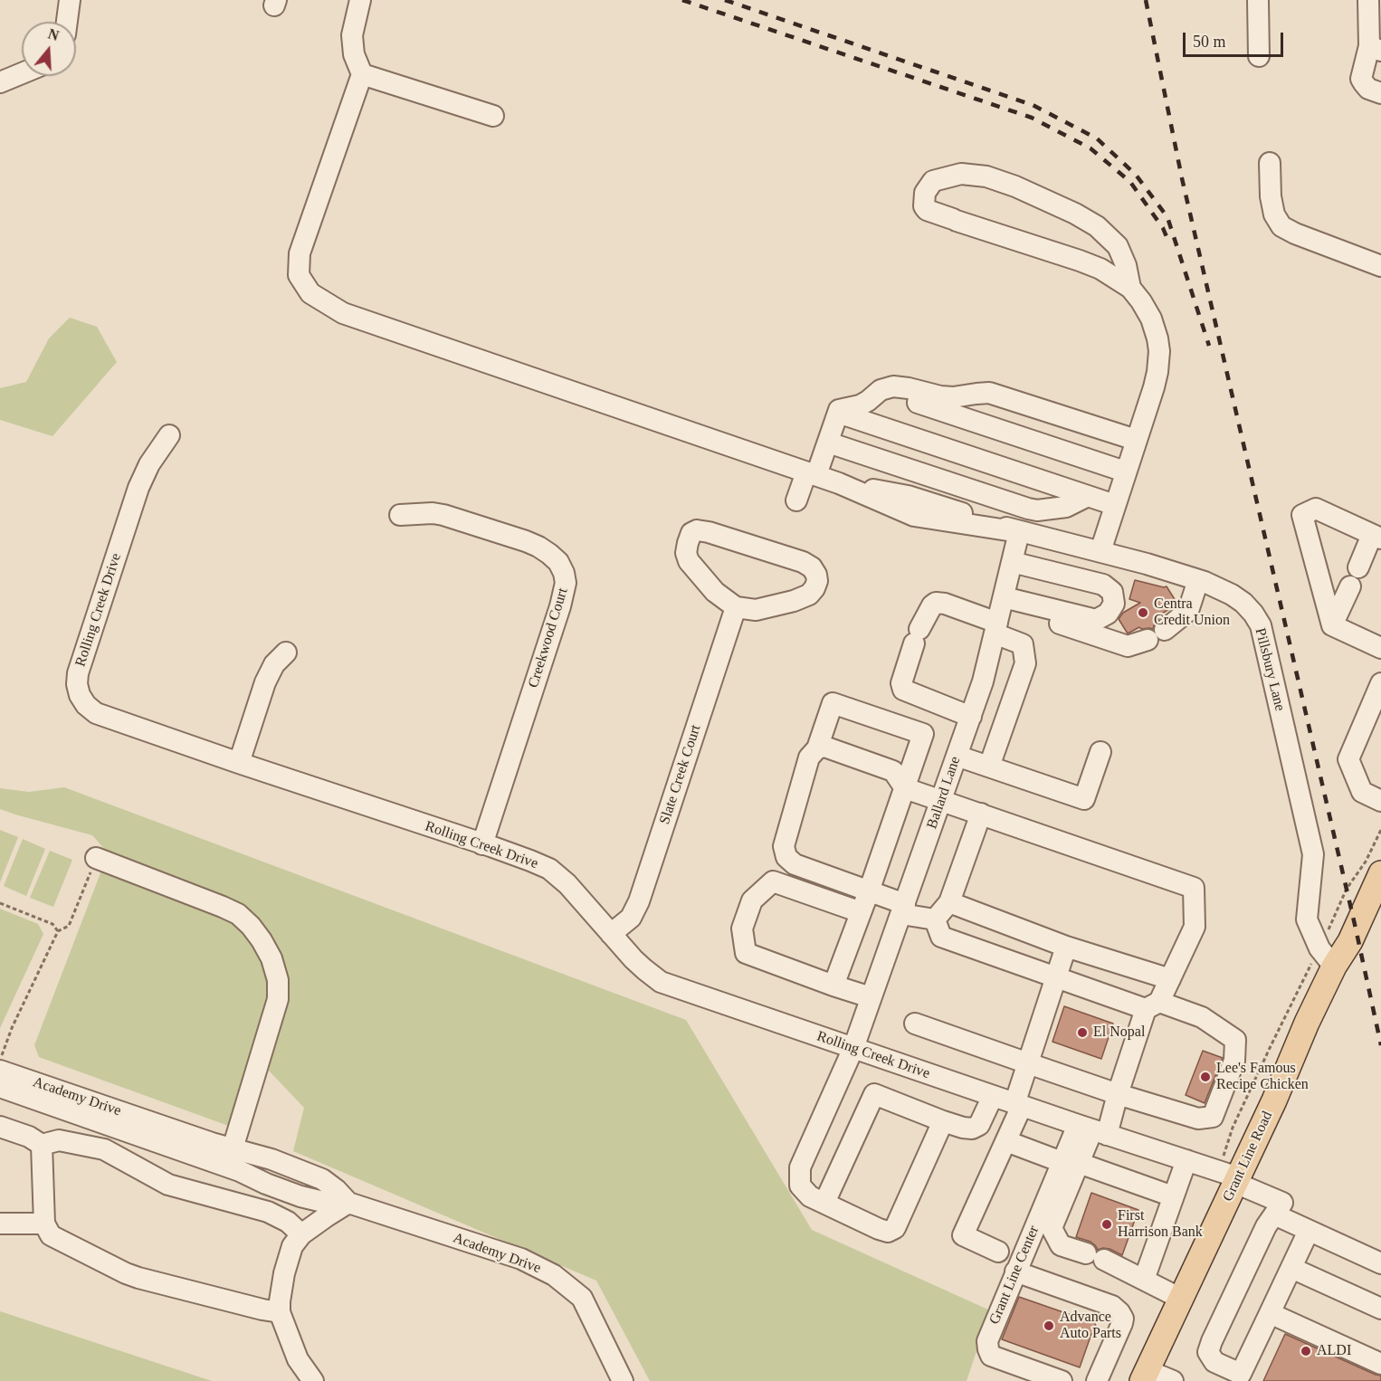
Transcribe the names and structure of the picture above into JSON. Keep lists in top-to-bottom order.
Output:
{
  "streets": {
    "main road": ["Grant Line Road"],
    "street": [
      "Rolling Creek Drive",
      "Creekwood Court",
      "Pillsbury Lane",
      "Slate Creek Court",
      "Ballard Lane",
      "Academy Drive",
      "Grant Line Center"
    ]
  },
  "crossings": [
    ["Rolling Creek Drive", "Creekwood Court"],
    ["Rolling Creek Drive", "Slate Creek Court"],
    ["Rolling Creek Drive", "Ballard Lane"],
    ["Rolling Creek Drive", "Grant Line Road"],
    ["Pillsbury Lane", "Ballard Lane"],
    ["Pillsbury Lane", "Grant Line Road"]
  ],
  "places": [
    "Centra Credit Union",
    "El Nopal",
    "Lee's Famous Recipe Chicken",
    "First Harrison Bank",
    "Advance Auto Parts",
    "ALDI"
  ],
  "scale_bar": "50 m",
  "north": "top"
}
